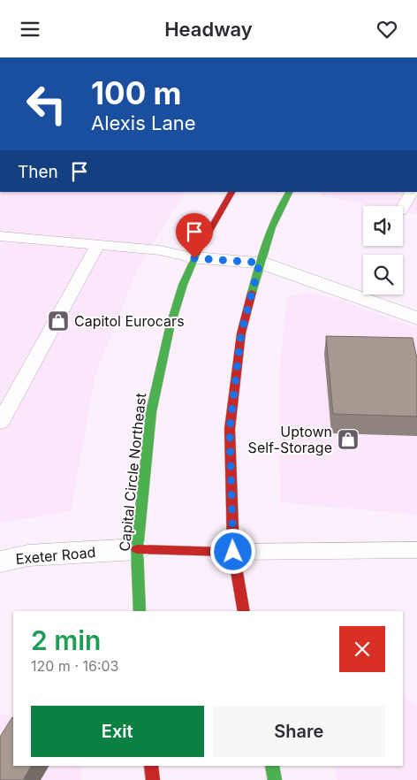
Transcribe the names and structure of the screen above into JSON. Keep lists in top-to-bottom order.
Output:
{
  "streets": {
    "main road": ["Capital Circle Northeast"],
    "street": ["Exeter Road"]
  },
  "crossings": [
    ["Capital Circle Northeast", "Exeter Road"]
  ],
  "places": {
    "shop": ["Capitol Eurocars", "Uptown Self-Storage"]
  },
  "page": {
    "header": "Headway",
    "turn": ["100 m", "Alexis Lane"],
    "then": "Then",
    "heading": ["2 min", "120 m · 16:03"],
    "buttons": ["Exit", "Share"]
  }
}
